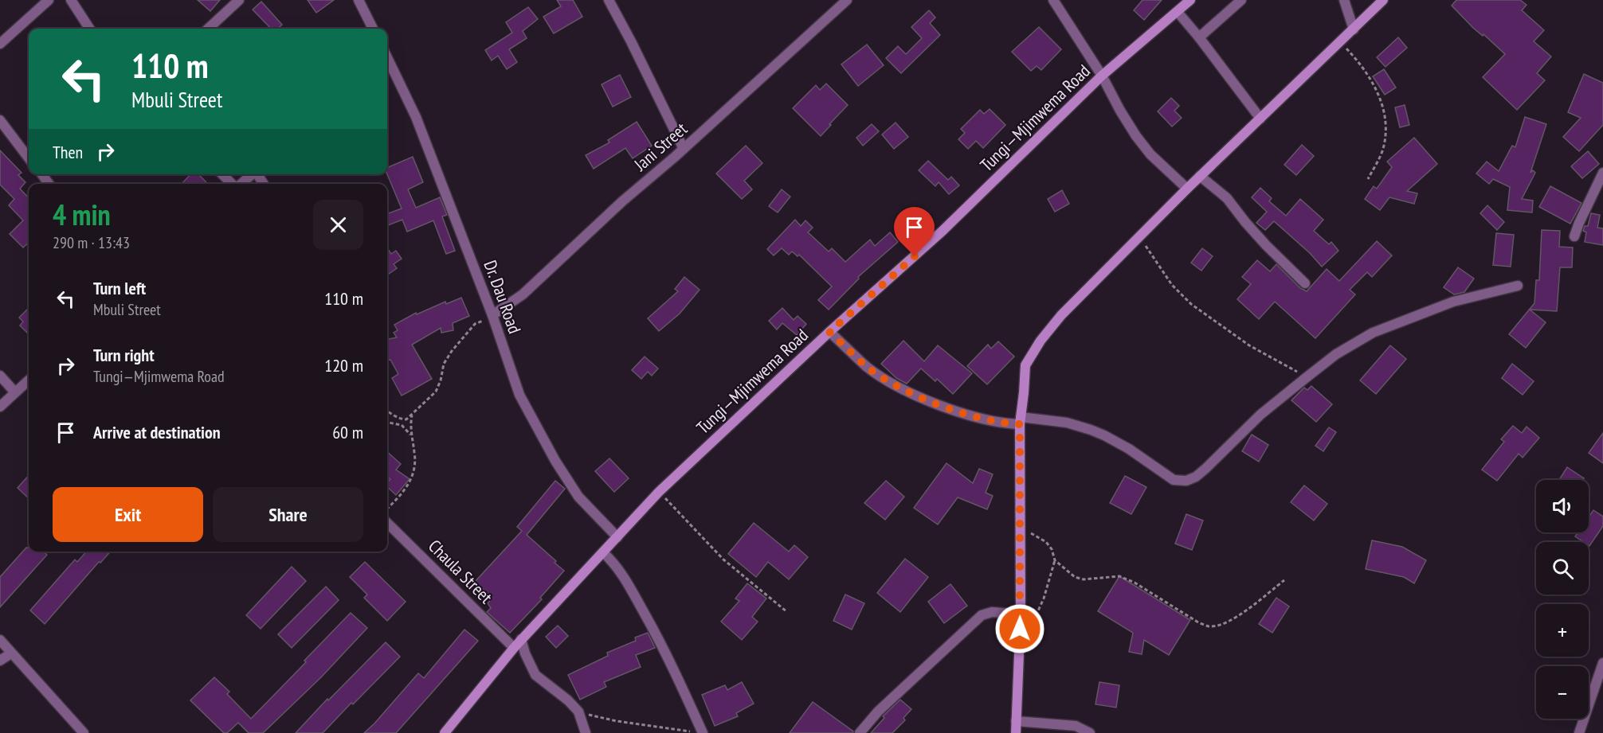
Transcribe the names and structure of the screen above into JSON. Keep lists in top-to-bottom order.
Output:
{
  "streets": {
    "street": [
      "Tungi—Mjimwema Road",
      "Jani Street",
      "Dr. Dau Road",
      "Chaula Street"
    ]
  },
  "crossings": [
    ["Tungi—Mjimwema Road", "Dr. Dau Road"],
    ["Tungi—Mjimwema Road", "Chaula Street"],
    ["Jani Street", "Dr. Dau Road"]
  ],
  "page": {
    "turn": ["110 m", "Mbuli Street"],
    "then": "Then",
    "heading": ["4 min", "290 m · 13:43"],
    "list": [
      {
        "name": "Turn left",
        "note": "Mbuli Street",
        "value": "110 m"
      },
      {
        "name": "Turn right",
        "note": "Tungi—Mjimwema Road",
        "value": "120 m"
      },
      {
        "name": "Arrive at destination",
        "value": "60 m"
      }
    ],
    "buttons": ["Exit", "Share"],
    "map_buttons": ["+", "−"]
  }
}
